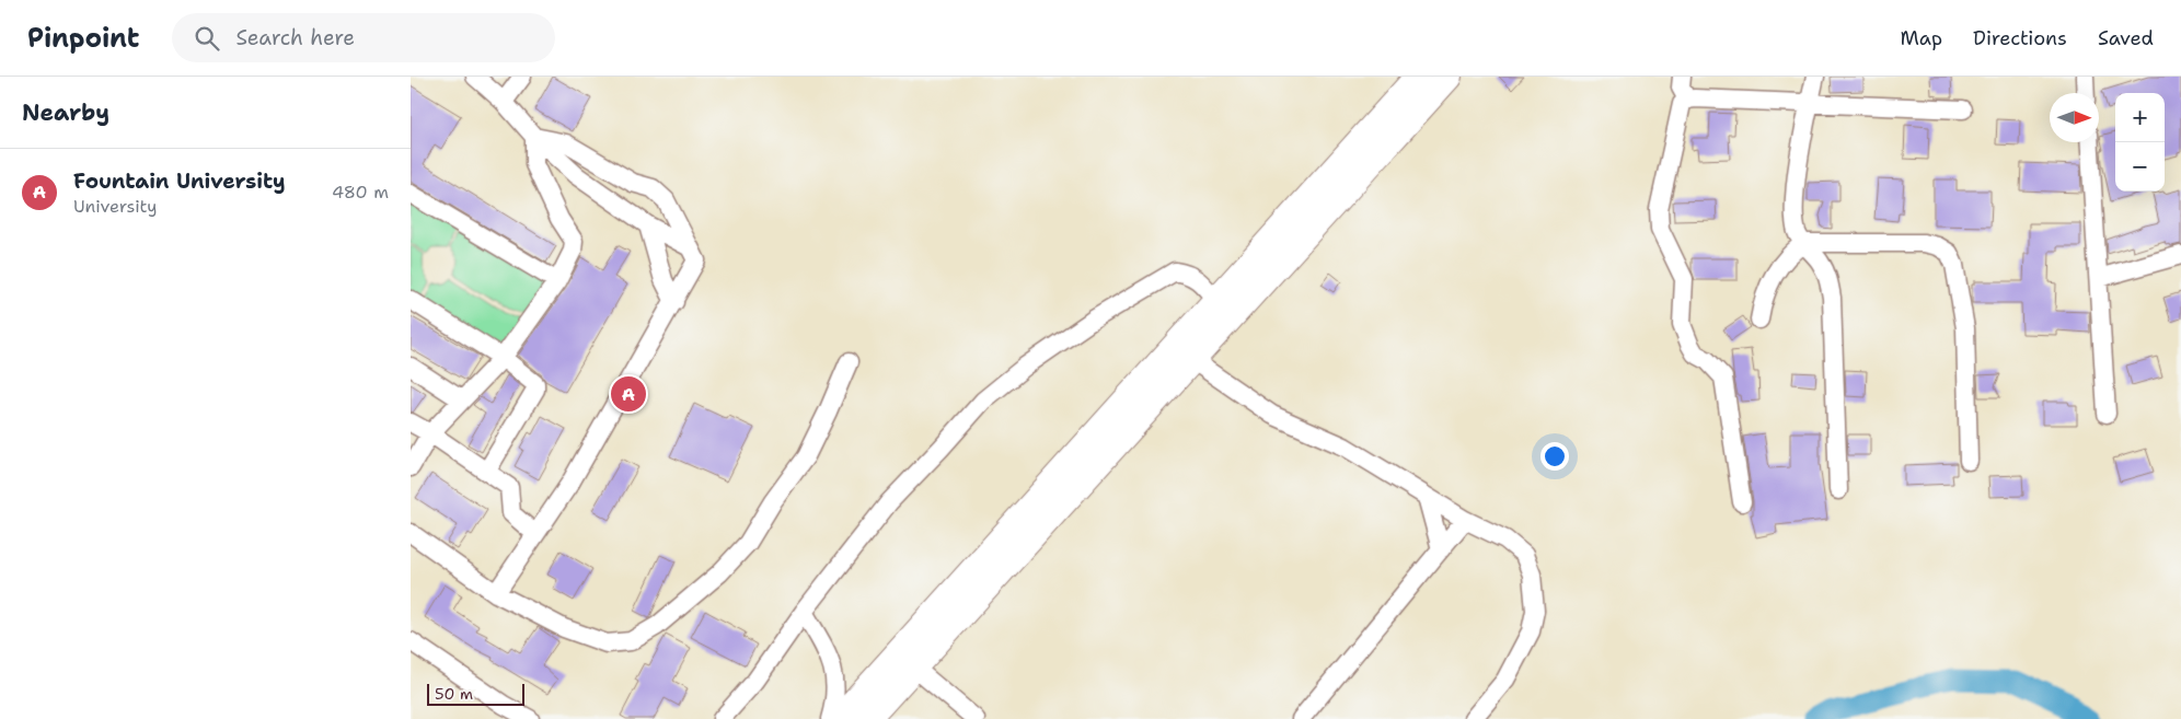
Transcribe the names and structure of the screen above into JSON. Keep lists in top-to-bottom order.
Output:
{
  "scale_bar": "50 m",
  "north": "right",
  "page": {
    "header": "Pinpoint",
    "search": "Search here",
    "nav": ["Map", "Directions", "Saved"],
    "heading": "Nearby",
    "map_buttons": ["+", "−"],
    "list": [
      {
        "mark": "A",
        "name": "Fountain University",
        "note": "University",
        "value": "480 m"
      }
    ],
    "pins": "A",
    "scale": "50 m"
  }
}
